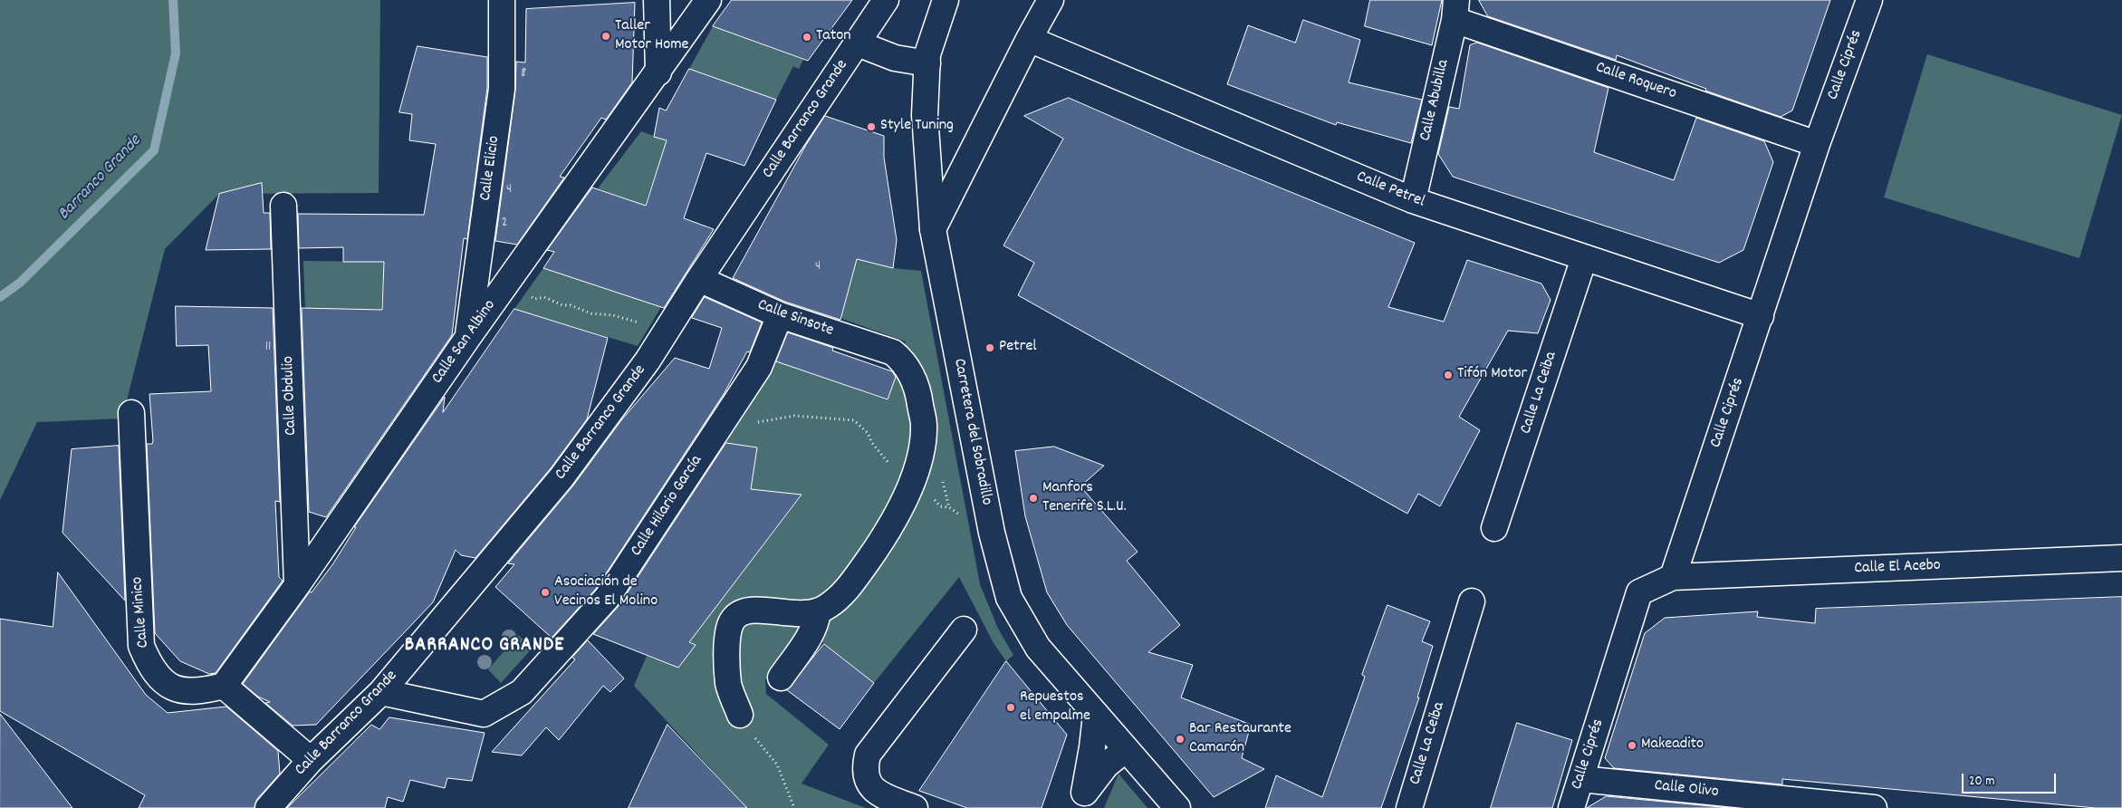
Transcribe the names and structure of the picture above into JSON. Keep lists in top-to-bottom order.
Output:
{
  "streets": {
    "street": [
      "Calle Ciprés",
      "Calle Roquero",
      "Calle Abubilla",
      "Calle Barranco Grande",
      "Calle Elicio",
      "Calle Petrel",
      "Calle Sinsote",
      "Calle San Albino",
      "Calle La Ceiba",
      "Calle Obdulio",
      "Carretera del Sobradillo",
      "Calle Hilario García",
      "Calle El Acebo",
      "Calle Minico",
      "Calle Olivo"
    ]
  },
  "crossings": [
    ["Calle Ciprés", "Calle Roquero"],
    ["Calle Ciprés", "Calle Petrel"],
    ["Calle Ciprés", "Calle El Acebo"],
    ["Calle Ciprés", "Calle Olivo"],
    ["Calle Roquero", "Calle Abubilla"],
    ["Calle Abubilla", "Calle Petrel"],
    ["Calle Barranco Grande", "Calle Sinsote"],
    ["Calle Barranco Grande", "Calle Hilario García"],
    ["Calle Elicio", "Calle San Albino"],
    ["Calle Petrel", "Calle La Ceiba"],
    ["Calle Sinsote", "Calle Hilario García"],
    ["Calle San Albino", "Calle Obdulio"],
    ["Calle San Albino", "Calle Minico"]
  ],
  "districts": ["BARRANCO GRANDE"],
  "water": ["Barranco Grande"],
  "places": [
    "Taller Motor Home",
    "Taton",
    "Style Tuning",
    "Petrel",
    "Tifón Motor",
    "Manfors Tenerife S.L.U.",
    "Asociación de Vecinos El Molino",
    "Repuestos el empalme",
    "Bar Restaurante Camarón",
    "Makeadito"
  ],
  "house_numbers": [
    "8",
    "4",
    "2",
    "4",
    "11"
  ],
  "scale_bar": "20 m"
}
